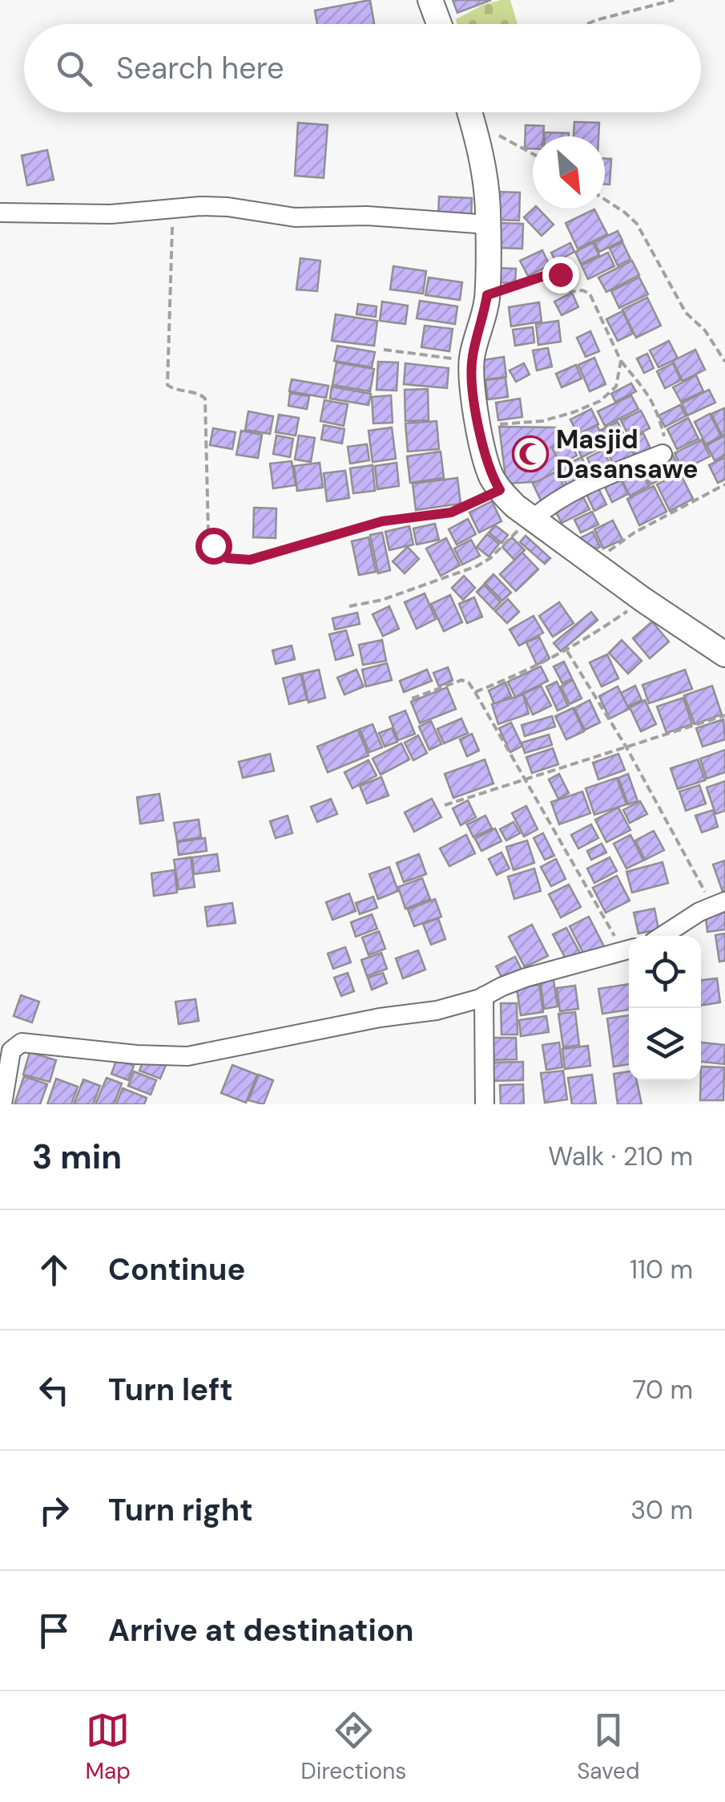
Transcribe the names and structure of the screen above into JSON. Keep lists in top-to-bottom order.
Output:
{
  "places": {
    "mosque": ["Masjid Dasansawe"]
  },
  "north": "bottom right",
  "page": {
    "search": "Search here",
    "heading": ["3 min", "Walk · 210 m"],
    "list": [
      ["Continue", "110 m"],
      ["Turn left", "70 m"],
      ["Turn right", "30 m"],
      "Arrive at destination"
    ],
    "nav": ["Map", "Directions", "Saved"]
  }
}
